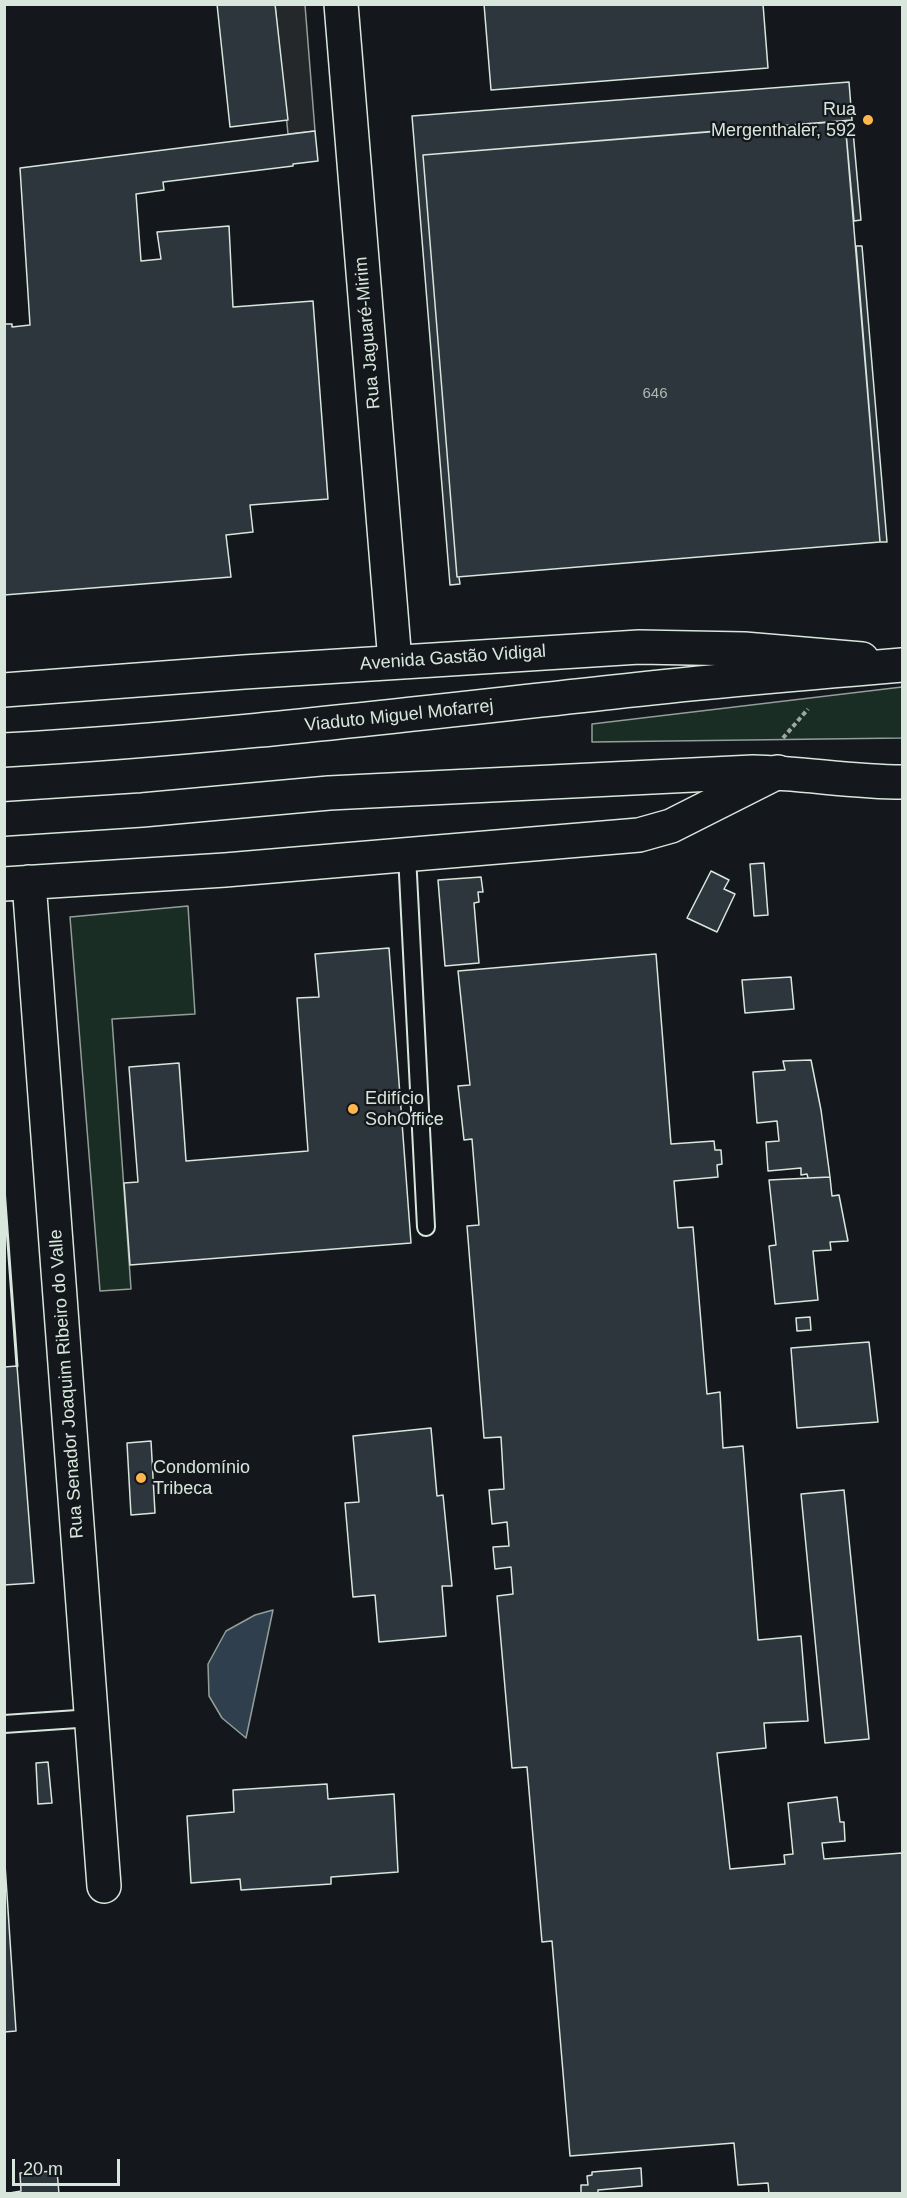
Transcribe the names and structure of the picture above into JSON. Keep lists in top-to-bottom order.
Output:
{
  "streets": {
    "main road": [
      "Rua Jaguaré-Mirim",
      "Avenida Gastão Vidigal",
      "Viaduto Miguel Mofarrej",
      "Rua Senador Joaquim Ribeiro do Valle"
    ]
  },
  "crossings": [
    ["Rua Jaguaré-Mirim", "Avenida Gastão Vidigal"],
    ["Avenida Gastão Vidigal", "Viaduto Miguel Mofarrej"]
  ],
  "places": ["Rua Mergenthaler, 592", "Edifício SohOffice", "Condomínio Tribeca"],
  "house_numbers": ["646"],
  "scale_bar": "20 m"
}
